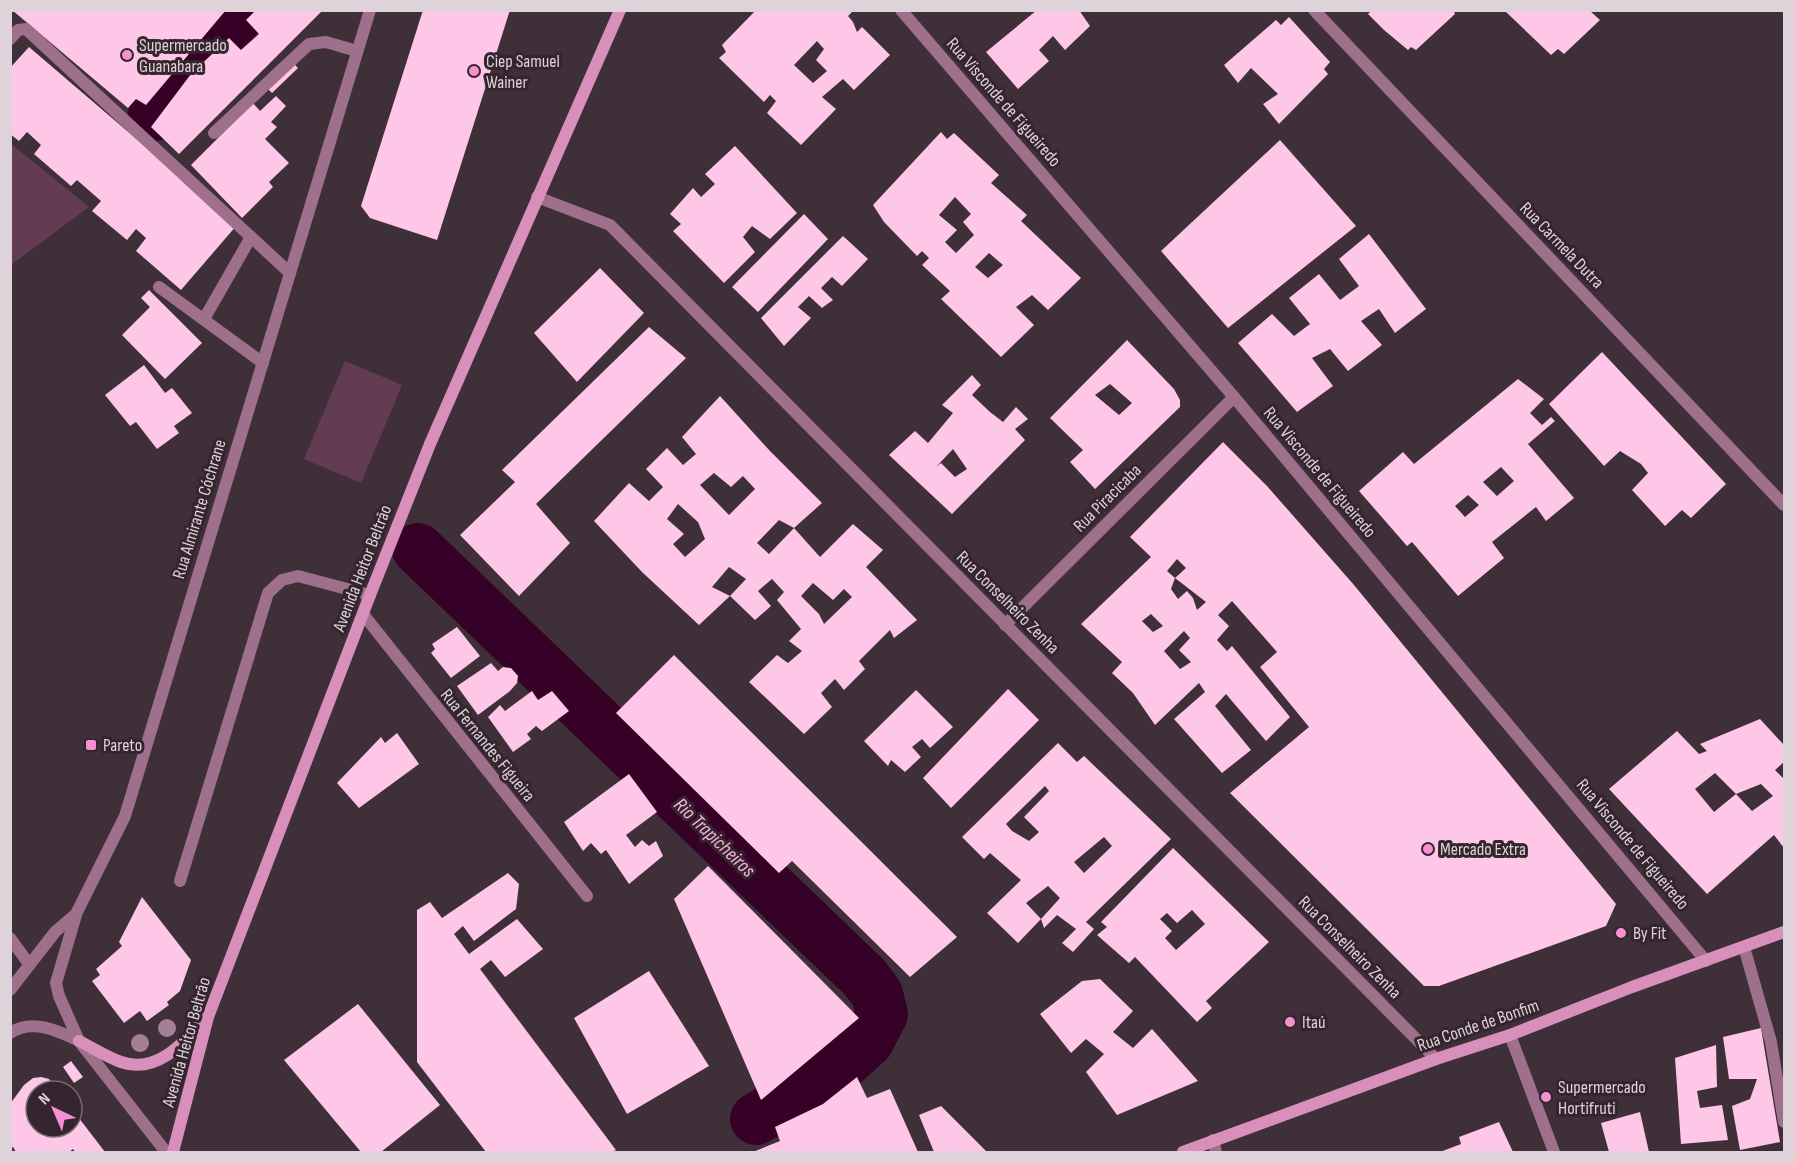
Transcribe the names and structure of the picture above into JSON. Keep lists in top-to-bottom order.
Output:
{
  "streets": {
    "main road": ["Avenida Heitor Beltrão", "Rua Conde de Bonfim"],
    "street": [
      "Rua Visconde de Figueiredo",
      "Rua Carmela Dutra",
      "Rua Piracicaba",
      "Rua Almirante Cóchrane",
      "Rua Conselheiro Zenha",
      "Rua Fernandes Figueira"
    ]
  },
  "crossings": [
    ["Rua Visconde de Figueiredo", "Rua Piracicaba"],
    ["Rua Visconde de Figueiredo", "Rua Conde de Bonfim"],
    ["Rua Piracicaba", "Rua Conselheiro Zenha"],
    ["Avenida Heitor Beltrão", "Rua Conselheiro Zenha"],
    ["Avenida Heitor Beltrão", "Rua Fernandes Figueira"],
    ["Rua Conselheiro Zenha", "Rua Conde de Bonfim"]
  ],
  "water": ["Rio Trapicheiros"],
  "places": {
    "other": [
      "Supermercado Guanabara",
      "Ciep Samuel Wainer",
      "Mercado Extra",
      "By Fit",
      "Itaú",
      "Supermercado Hortifruti"
    ],
    "transit": ["Pareto"]
  },
  "north": "top left"
}
